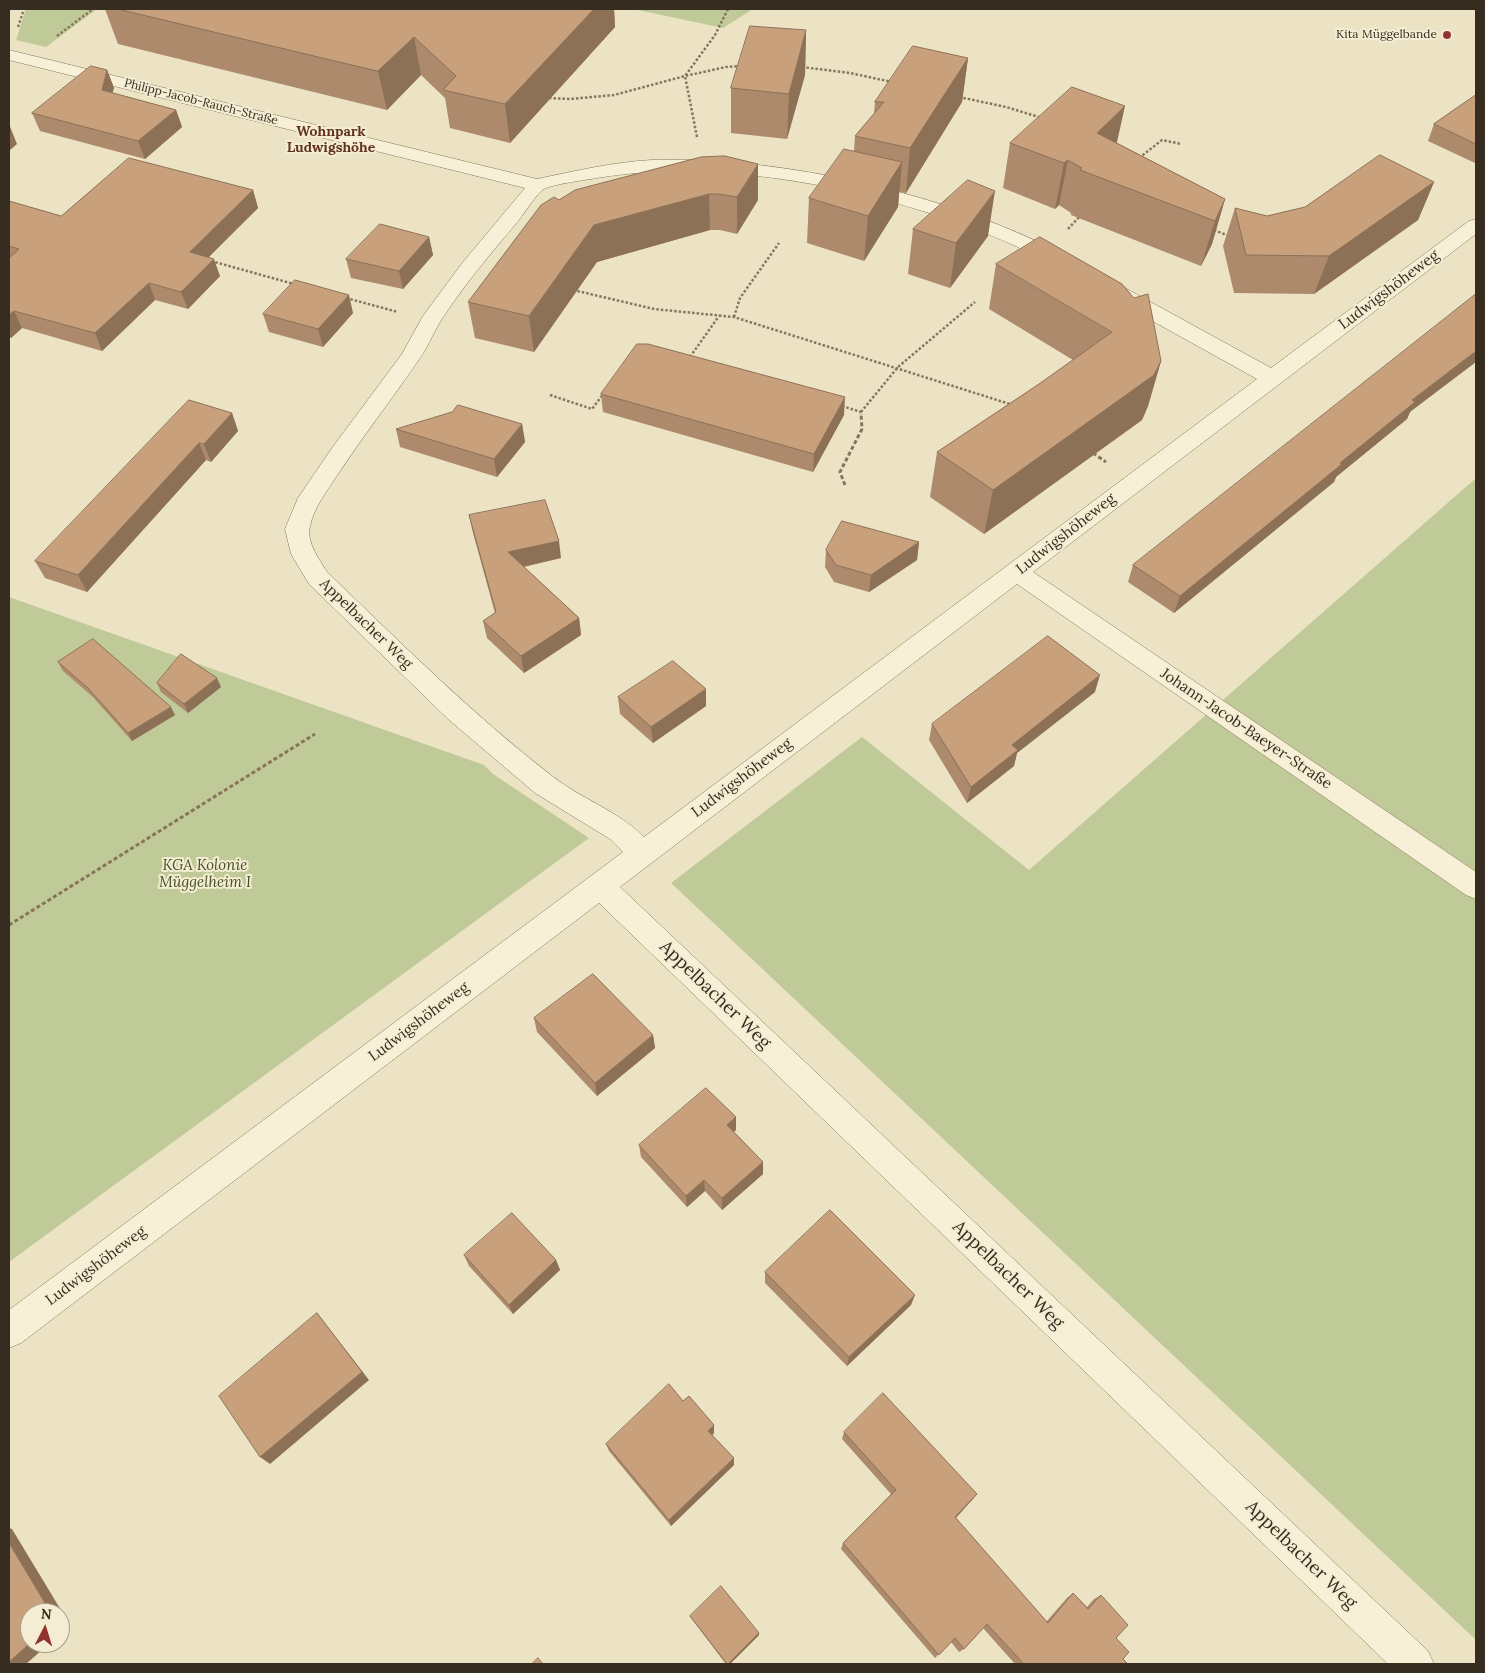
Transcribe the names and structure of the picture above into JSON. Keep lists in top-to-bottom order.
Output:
{
  "streets": {
    "street": [
      "Philipp-Jacob-Rauch-Straße",
      "Ludwigshöheweg",
      "Appelbacher Weg",
      "Johann-Jacob-Baeyer-Straße"
    ]
  },
  "crossings": [
    ["Philipp-Jacob-Rauch-Straße", "Appelbacher Weg"],
    ["Ludwigshöheweg", "Appelbacher Weg"],
    ["Ludwigshöheweg", "Johann-Jacob-Baeyer-Straße"]
  ],
  "districts": ["Wohnpark Ludwigshöhe"],
  "parks": ["KGA Kolonie Müggelheim I"],
  "places": ["Kita Müggelbande"],
  "north": "top"
}
